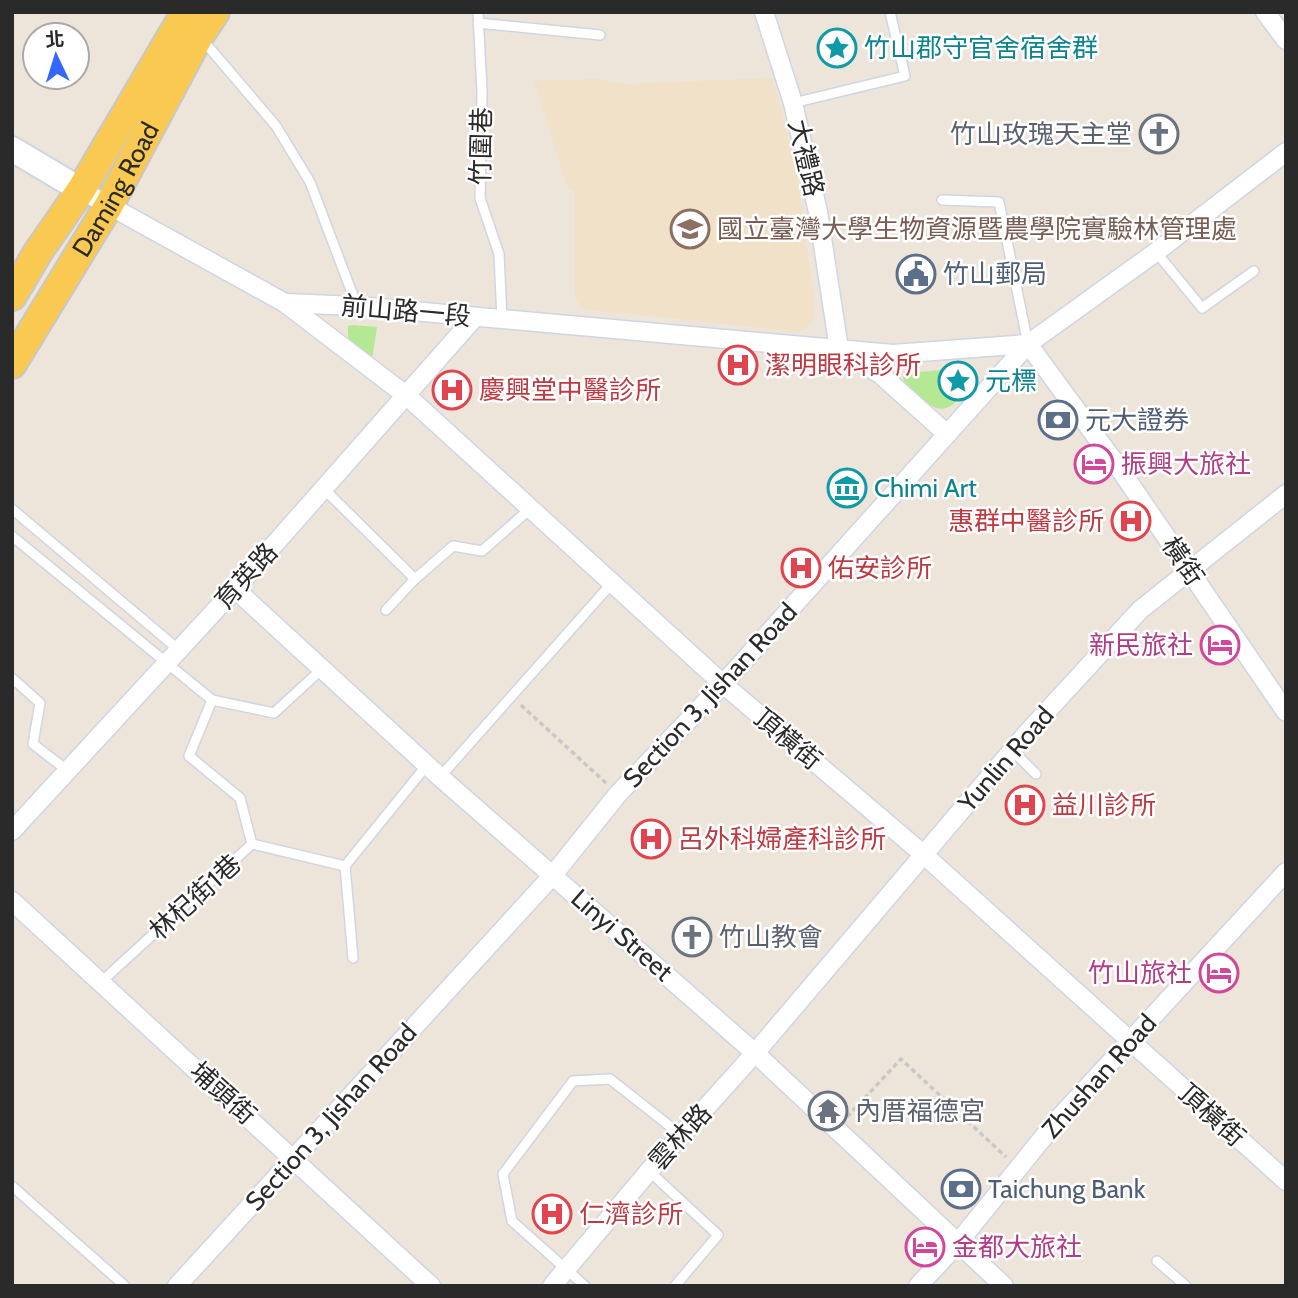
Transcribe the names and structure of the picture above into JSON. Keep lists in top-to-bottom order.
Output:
{
  "streets": {
    "main road": ["Daming Road"],
    "street": [
      "大禮路",
      "前山路一段",
      "橫街",
      "育英路",
      "Section 3, Jishan Road",
      "頂橫街",
      "Yunlin Road",
      "Linyi Street",
      "Zhushan Road",
      "埔頭街",
      "雲林路"
    ],
    "lane": ["竹圍巷", "林杞街1巷"]
  },
  "crossings": [
    ["竹圍巷", "前山路一段"],
    ["大禮路", "前山路一段"],
    ["Daming Road", "前山路一段"],
    ["前山路一段", "橫街"],
    ["前山路一段", "育英路"],
    ["前山路一段", "Section 3, Jishan Road"],
    ["前山路一段", "頂橫街"],
    ["橫街", "Section 3, Jishan Road"],
    ["橫街", "Yunlin Road"],
    ["育英路", "頂橫街"],
    ["育英路", "Linyi Street"],
    ["Section 3, Jishan Road", "頂橫街"],
    ["Section 3, Jishan Road", "Linyi Street"],
    ["Section 3, Jishan Road", "埔頭街"],
    ["頂橫街", "Yunlin Road"],
    ["頂橫街", "Zhushan Road"],
    ["Yunlin Road", "Linyi Street"],
    ["Yunlin Road", "雲林路"],
    ["林杞街1巷", "埔頭街"],
    ["Linyi Street", "Zhushan Road"],
    ["Linyi Street", "雲林路"]
  ],
  "places": {
    "place": ["竹山郡守官舍宿舍群", "元標"],
    "church": ["竹山玫瑰天主堂", "竹山教會"],
    "school or university": ["國立臺灣大學生物資源暨農學院實驗林管理處"],
    "public building": ["竹山郵局"],
    "hospital": [
      "潔明眼科診所",
      "慶興堂中醫診所",
      "惠群中醫診所",
      "佑安診所",
      "益川診所",
      "呂外科婦產科診所",
      "仁濟診所"
    ],
    "bank": ["元大證券", "Taichung Bank"],
    "hotel": [
      "振興大旅社",
      "新民旅社",
      "竹山旅社",
      "金都大旅社"
    ],
    "museum": ["Chimi Art"],
    "temple": ["內厝福德宮"]
  },
  "north": "top"
}
